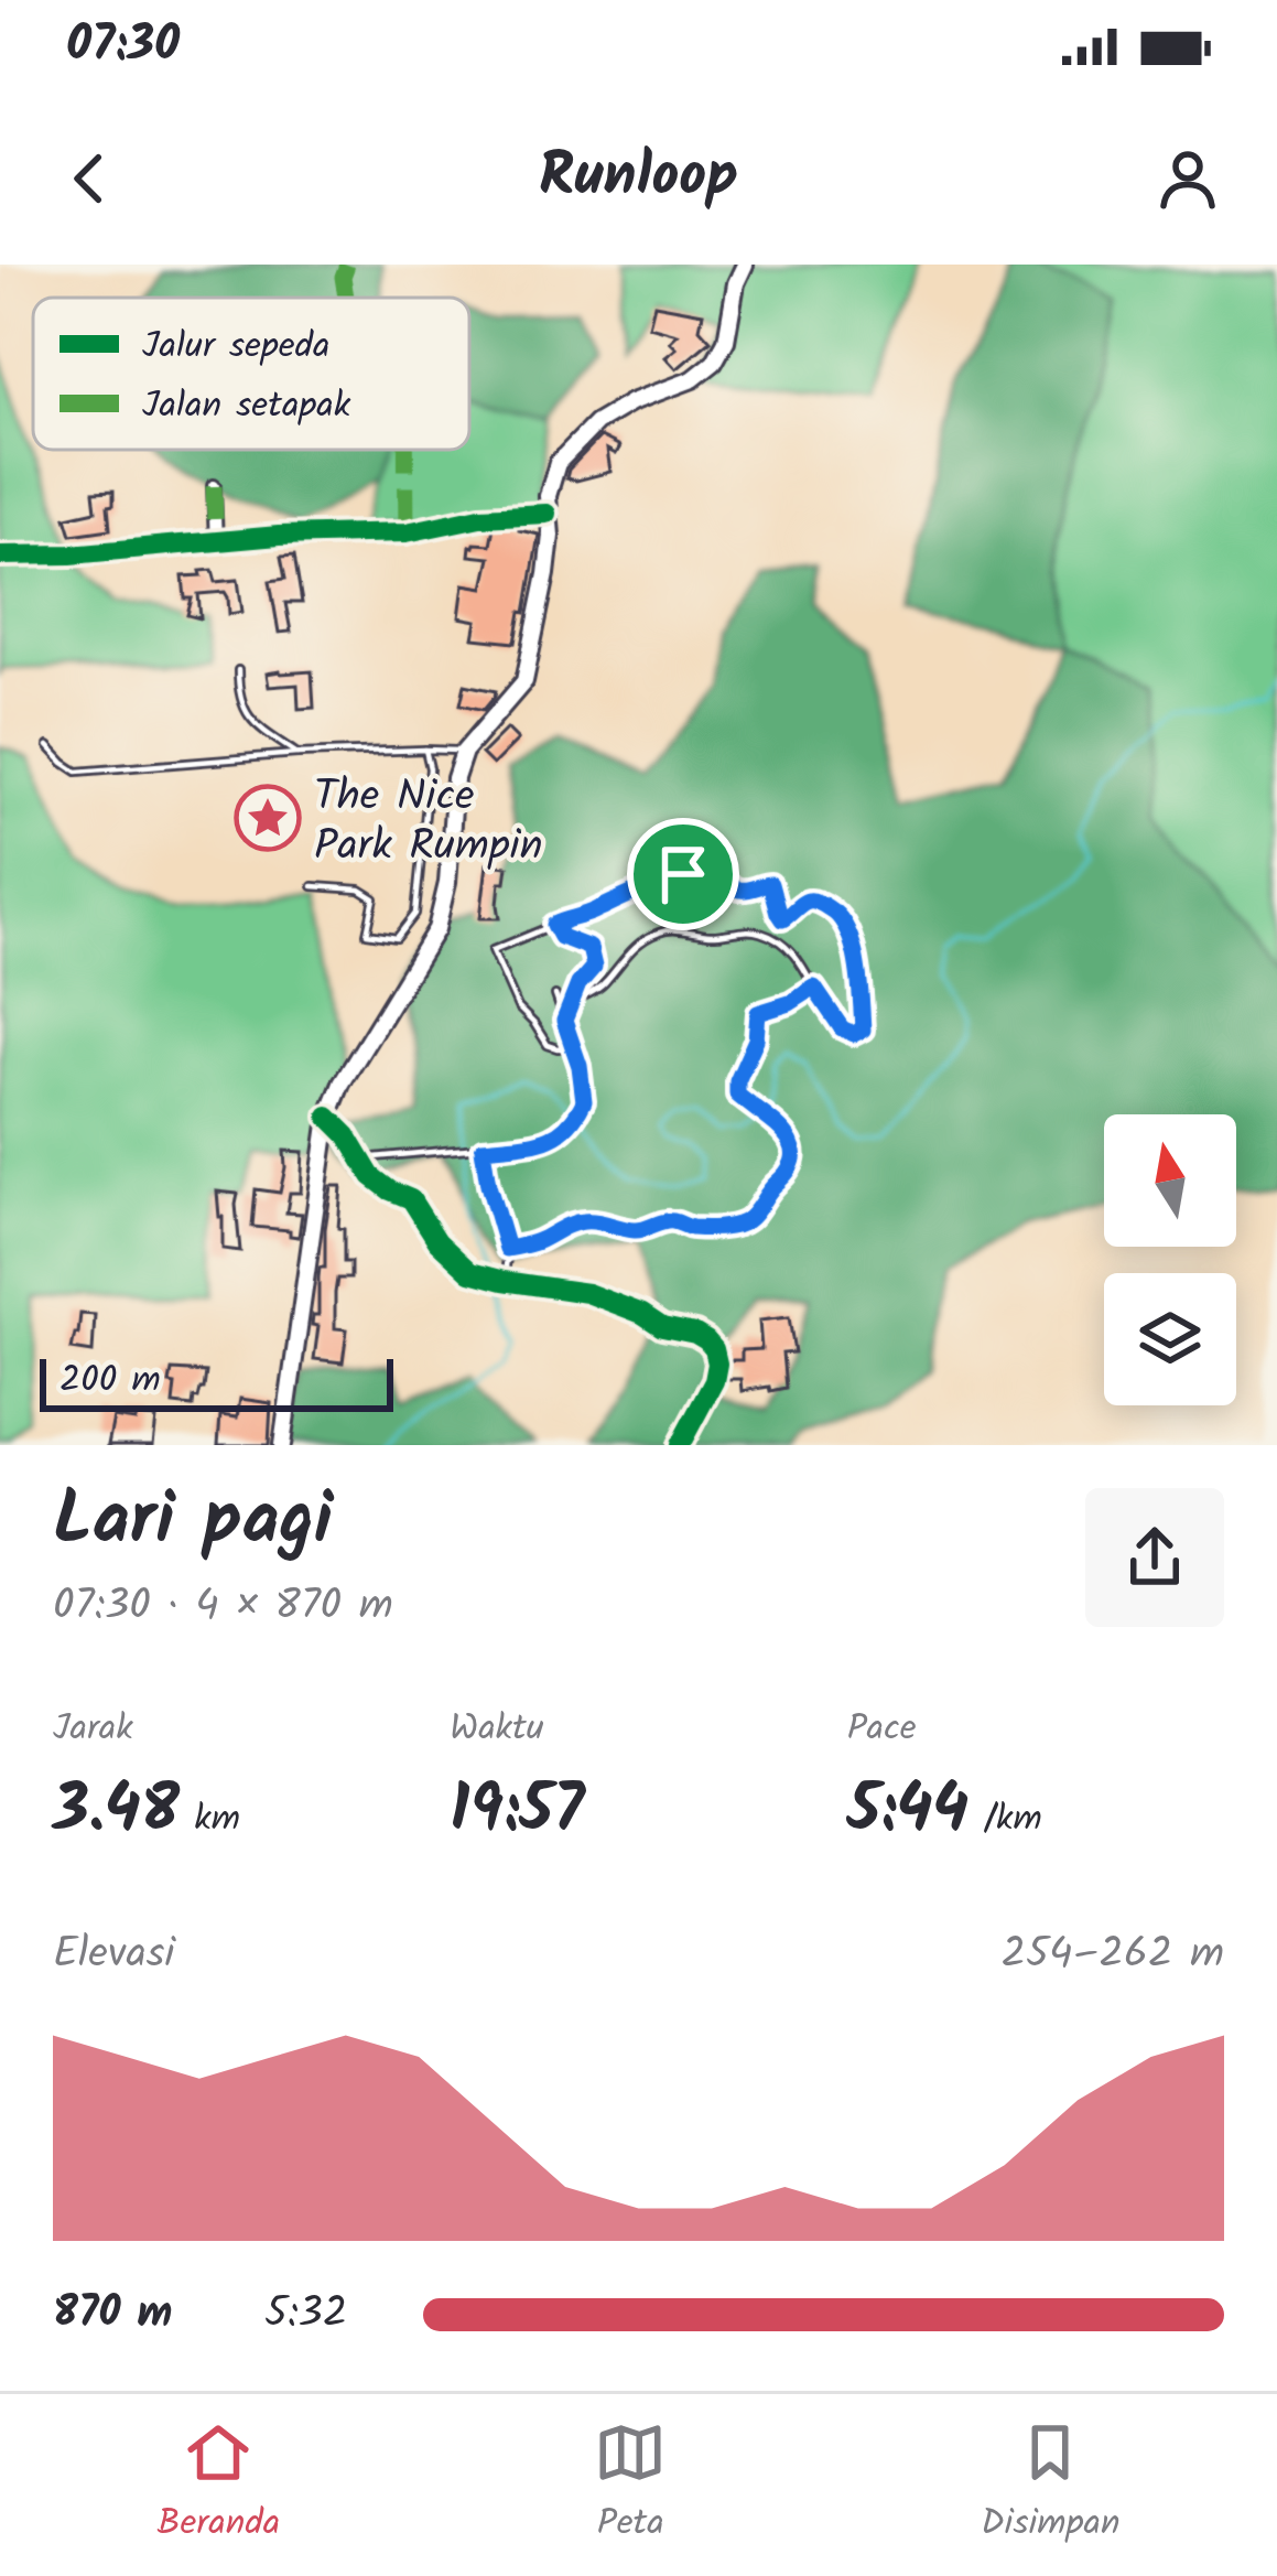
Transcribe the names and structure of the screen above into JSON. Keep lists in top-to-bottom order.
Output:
{
  "places": {
    "place": ["The Nice Park Rumpin"]
  },
  "legend": ["Jalur sepeda", "Jalan setapak"],
  "scale_bar": "200 m",
  "north": "top",
  "page": {
    "status": "07:30",
    "header": "Runloop",
    "scale": "200 m",
    "heading": ["Lari pagi", "07:30 · 4 × 870 m"],
    "stats": [
      ["Jarak", "3.48 km"],
      ["Waktu", "19:57"],
      ["Pace", "5:44 /km"]
    ],
    "chart": ["Elevasi", "254–262 m"],
    "list": [
      {
        "name": "870 m",
        "note": "5:32"
      }
    ],
    "tabs": ["Beranda", "Peta", "Disimpan"]
  }
}
